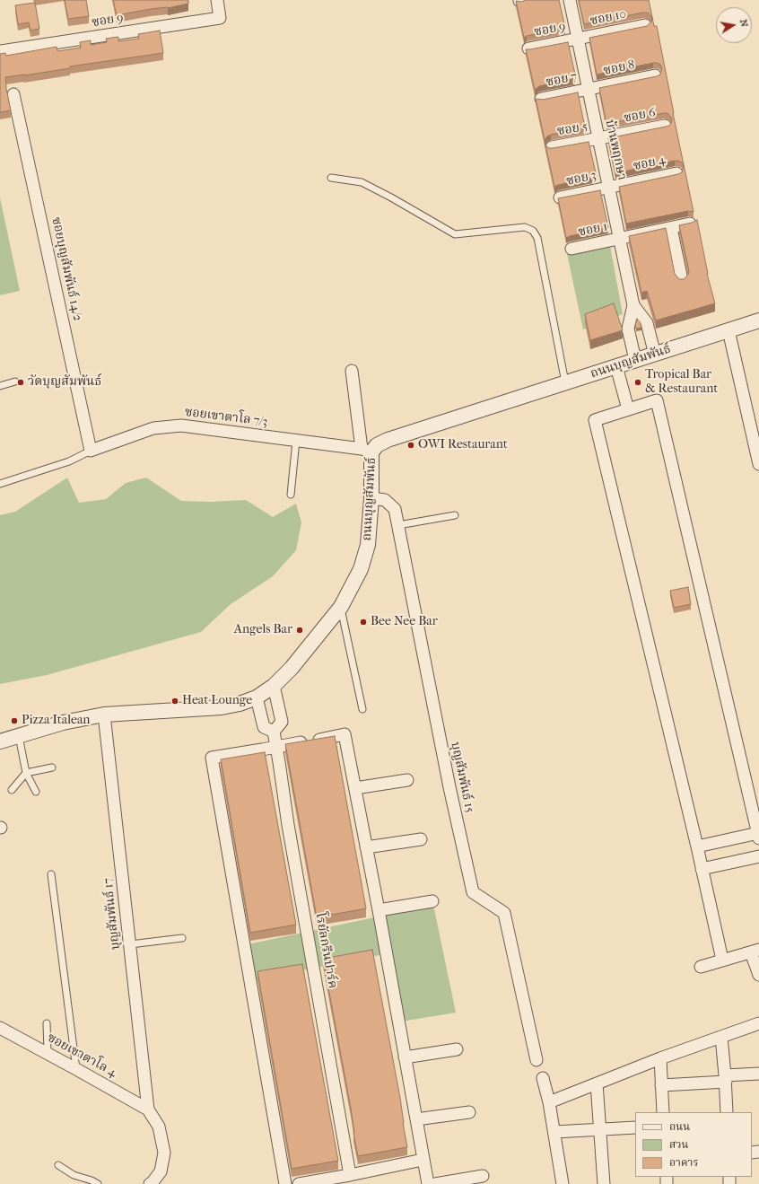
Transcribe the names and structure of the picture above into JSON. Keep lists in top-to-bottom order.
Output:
{
  "streets": {
    "street": [
      "ซอย 10",
      "ซอย 9",
      "ซอย 8",
      "ซอย 7",
      "ซอย 6",
      "ซอย 5",
      "บ้านพฤกษา",
      "ซอย 4",
      "ซอย 3",
      "ซอย 1",
      "ซอยบุญสัมพันธ์ 14/2",
      "ถนนบุญสัมพันธ์",
      "ซอยเขาตาโล 7/3",
      "บุญสัมพันธ์ 15",
      "บุญสัมพันธ์ 17",
      "โรยัลกรีนปาร์ค",
      "ซอยเขาตาโล 4"
    ]
  },
  "crossings": [
    ["ซอย 10", "ซอย 9"],
    ["ซอย 10", "บ้านพฤกษา"],
    ["ซอย 9", "บ้านพฤกษา"],
    ["ซอย 8", "ซอย 7"],
    ["ซอย 8", "บ้านพฤกษา"],
    ["ซอย 7", "บ้านพฤกษา"],
    ["ซอย 6", "ซอย 5"],
    ["ซอย 6", "บ้านพฤกษา"],
    ["ซอย 5", "บ้านพฤกษา"],
    ["บ้านพฤกษา", "ซอย 4"],
    ["บ้านพฤกษา", "ซอย 3"],
    ["บ้านพฤกษา", "ซอย 1"],
    ["บ้านพฤกษา", "ถนนบุญสัมพันธ์"],
    ["ซอย 4", "ซอย 3"],
    ["ซอยบุญสัมพันธ์ 14/2", "ซอยเขาตาโล 7/3"],
    ["ถนนบุญสัมพันธ์", "ซอยเขาตาโล 7/3"],
    ["ถนนบุญสัมพันธ์", "บุญสัมพันธ์ 15"],
    ["ถนนบุญสัมพันธ์", "บุญสัมพันธ์ 17"],
    ["บุญสัมพันธ์ 17", "ซอยเขาตาโล 4"]
  ],
  "places": [
    "วัดบุญสัมพันธ์",
    "Tropical Bar & Restaurant",
    "OWI Restaurant",
    "Bee Nee Bar",
    "Angels Bar",
    "Heat Lounge",
    "Pizza Italean"
  ],
  "legend": ["ถนน", "สวน", "อาคาร"],
  "north": "right"
}
